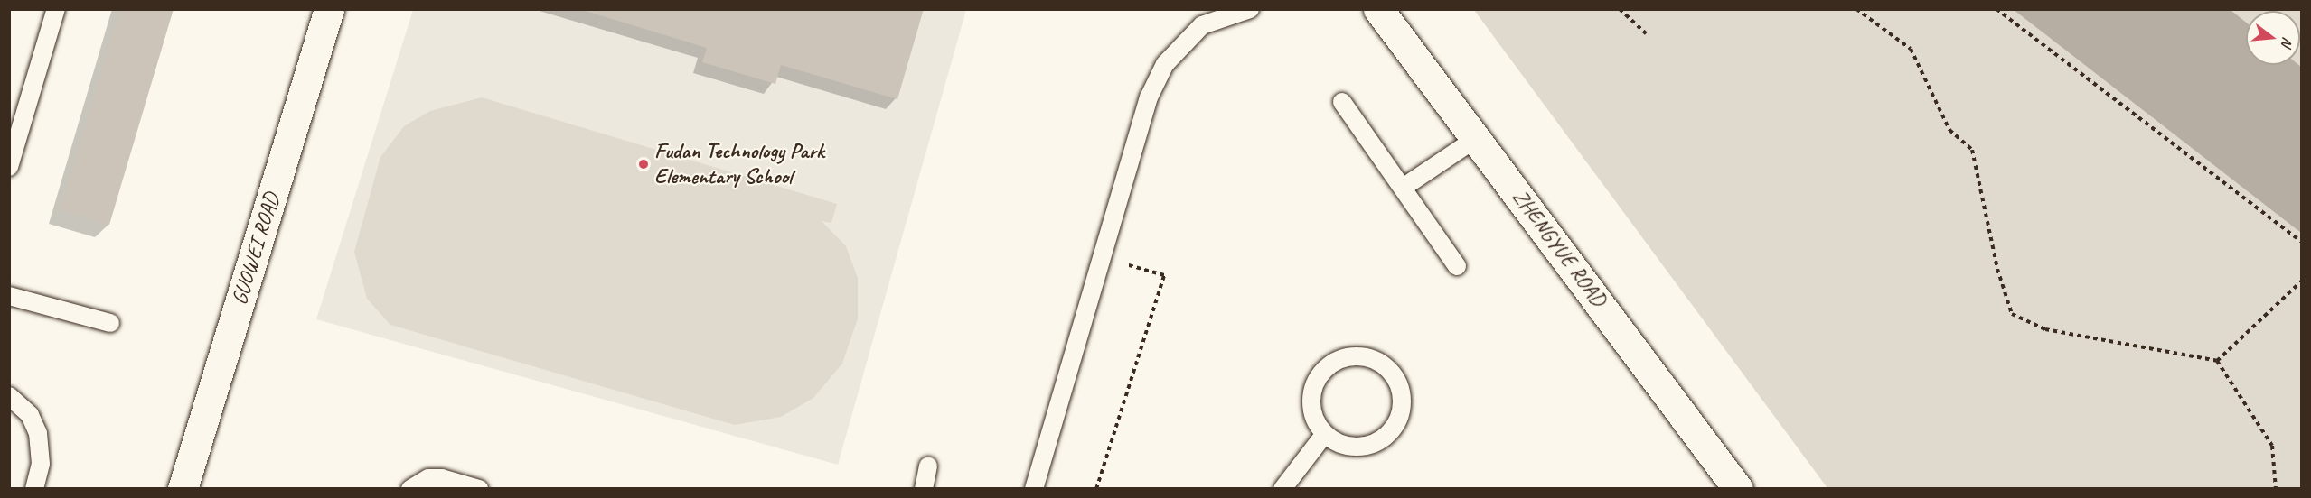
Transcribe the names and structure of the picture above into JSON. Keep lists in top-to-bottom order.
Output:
{
  "streets": {
    "street": ["ZHENGYUE ROAD", "GUOWEI ROAD"]
  },
  "places": ["Fudan Technology Park Elementary School"],
  "north": "right"
}
